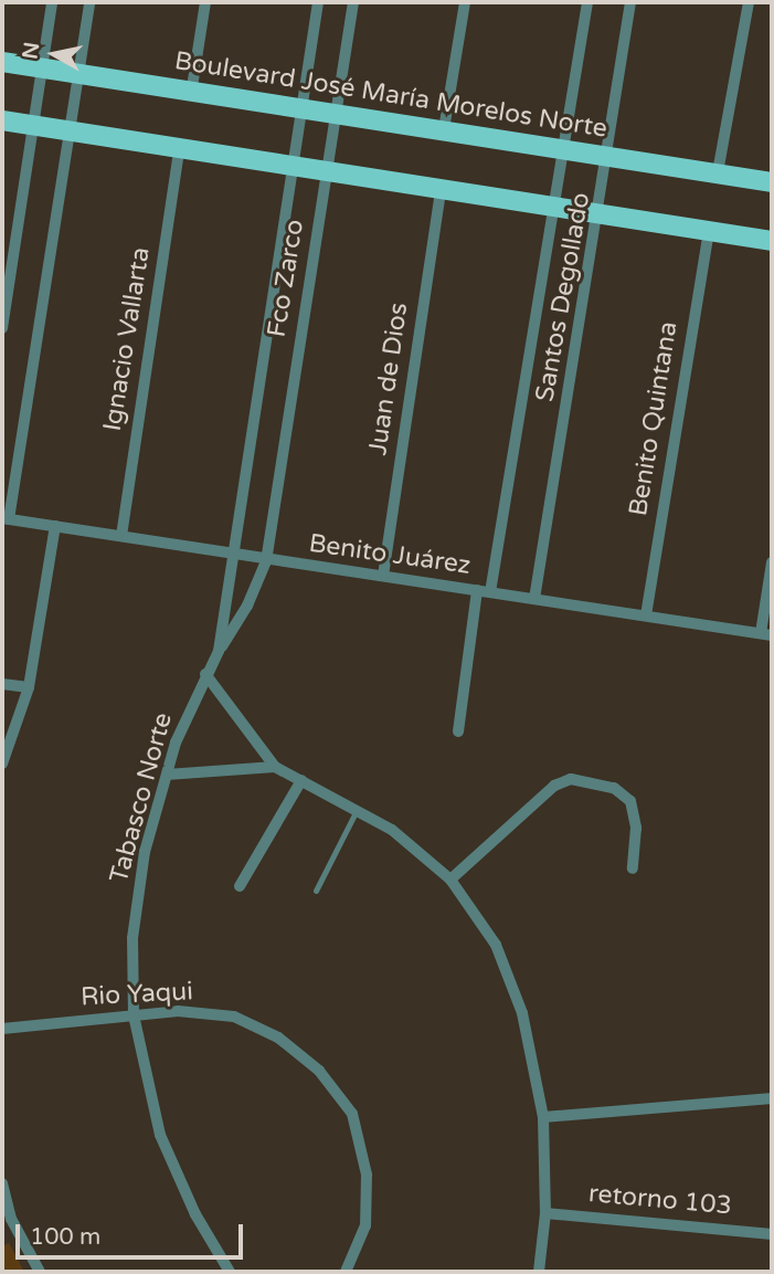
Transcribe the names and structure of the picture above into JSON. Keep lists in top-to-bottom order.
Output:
{
  "streets": {
    "main road": ["Boulevard José María Morelos Norte"],
    "street": [
      "Fco Zarco",
      "Santos Degollado",
      "Ignacio Vallarta",
      "Juan de Dios",
      "Benito Quintana",
      "Benito Juárez",
      "Tabasco Norte",
      "Rio Yaqui",
      "retorno 103"
    ]
  },
  "crossings": [
    ["Boulevard José María Morelos Norte", "Fco Zarco"],
    ["Boulevard José María Morelos Norte", "Santos Degollado"],
    ["Fco Zarco", "Benito Juárez"],
    ["Fco Zarco", "Tabasco Norte"],
    ["Santos Degollado", "Benito Juárez"],
    ["Ignacio Vallarta", "Benito Juárez"],
    ["Juan de Dios", "Benito Juárez"],
    ["Benito Quintana", "Benito Juárez"],
    ["Benito Juárez", "Tabasco Norte"],
    ["Tabasco Norte", "Rio Yaqui"]
  ],
  "scale_bar": "100 m",
  "north": "left"
}
